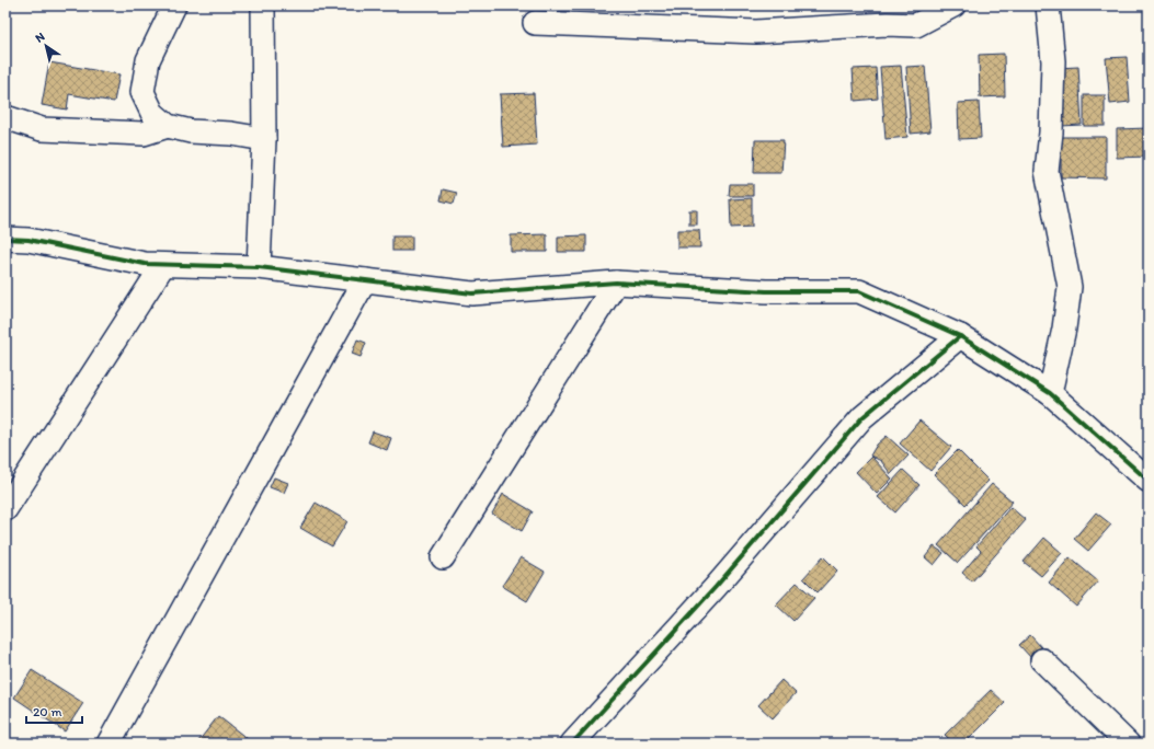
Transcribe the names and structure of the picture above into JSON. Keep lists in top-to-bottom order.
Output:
{
  "scale_bar": "20 m",
  "north": "top left"
}
